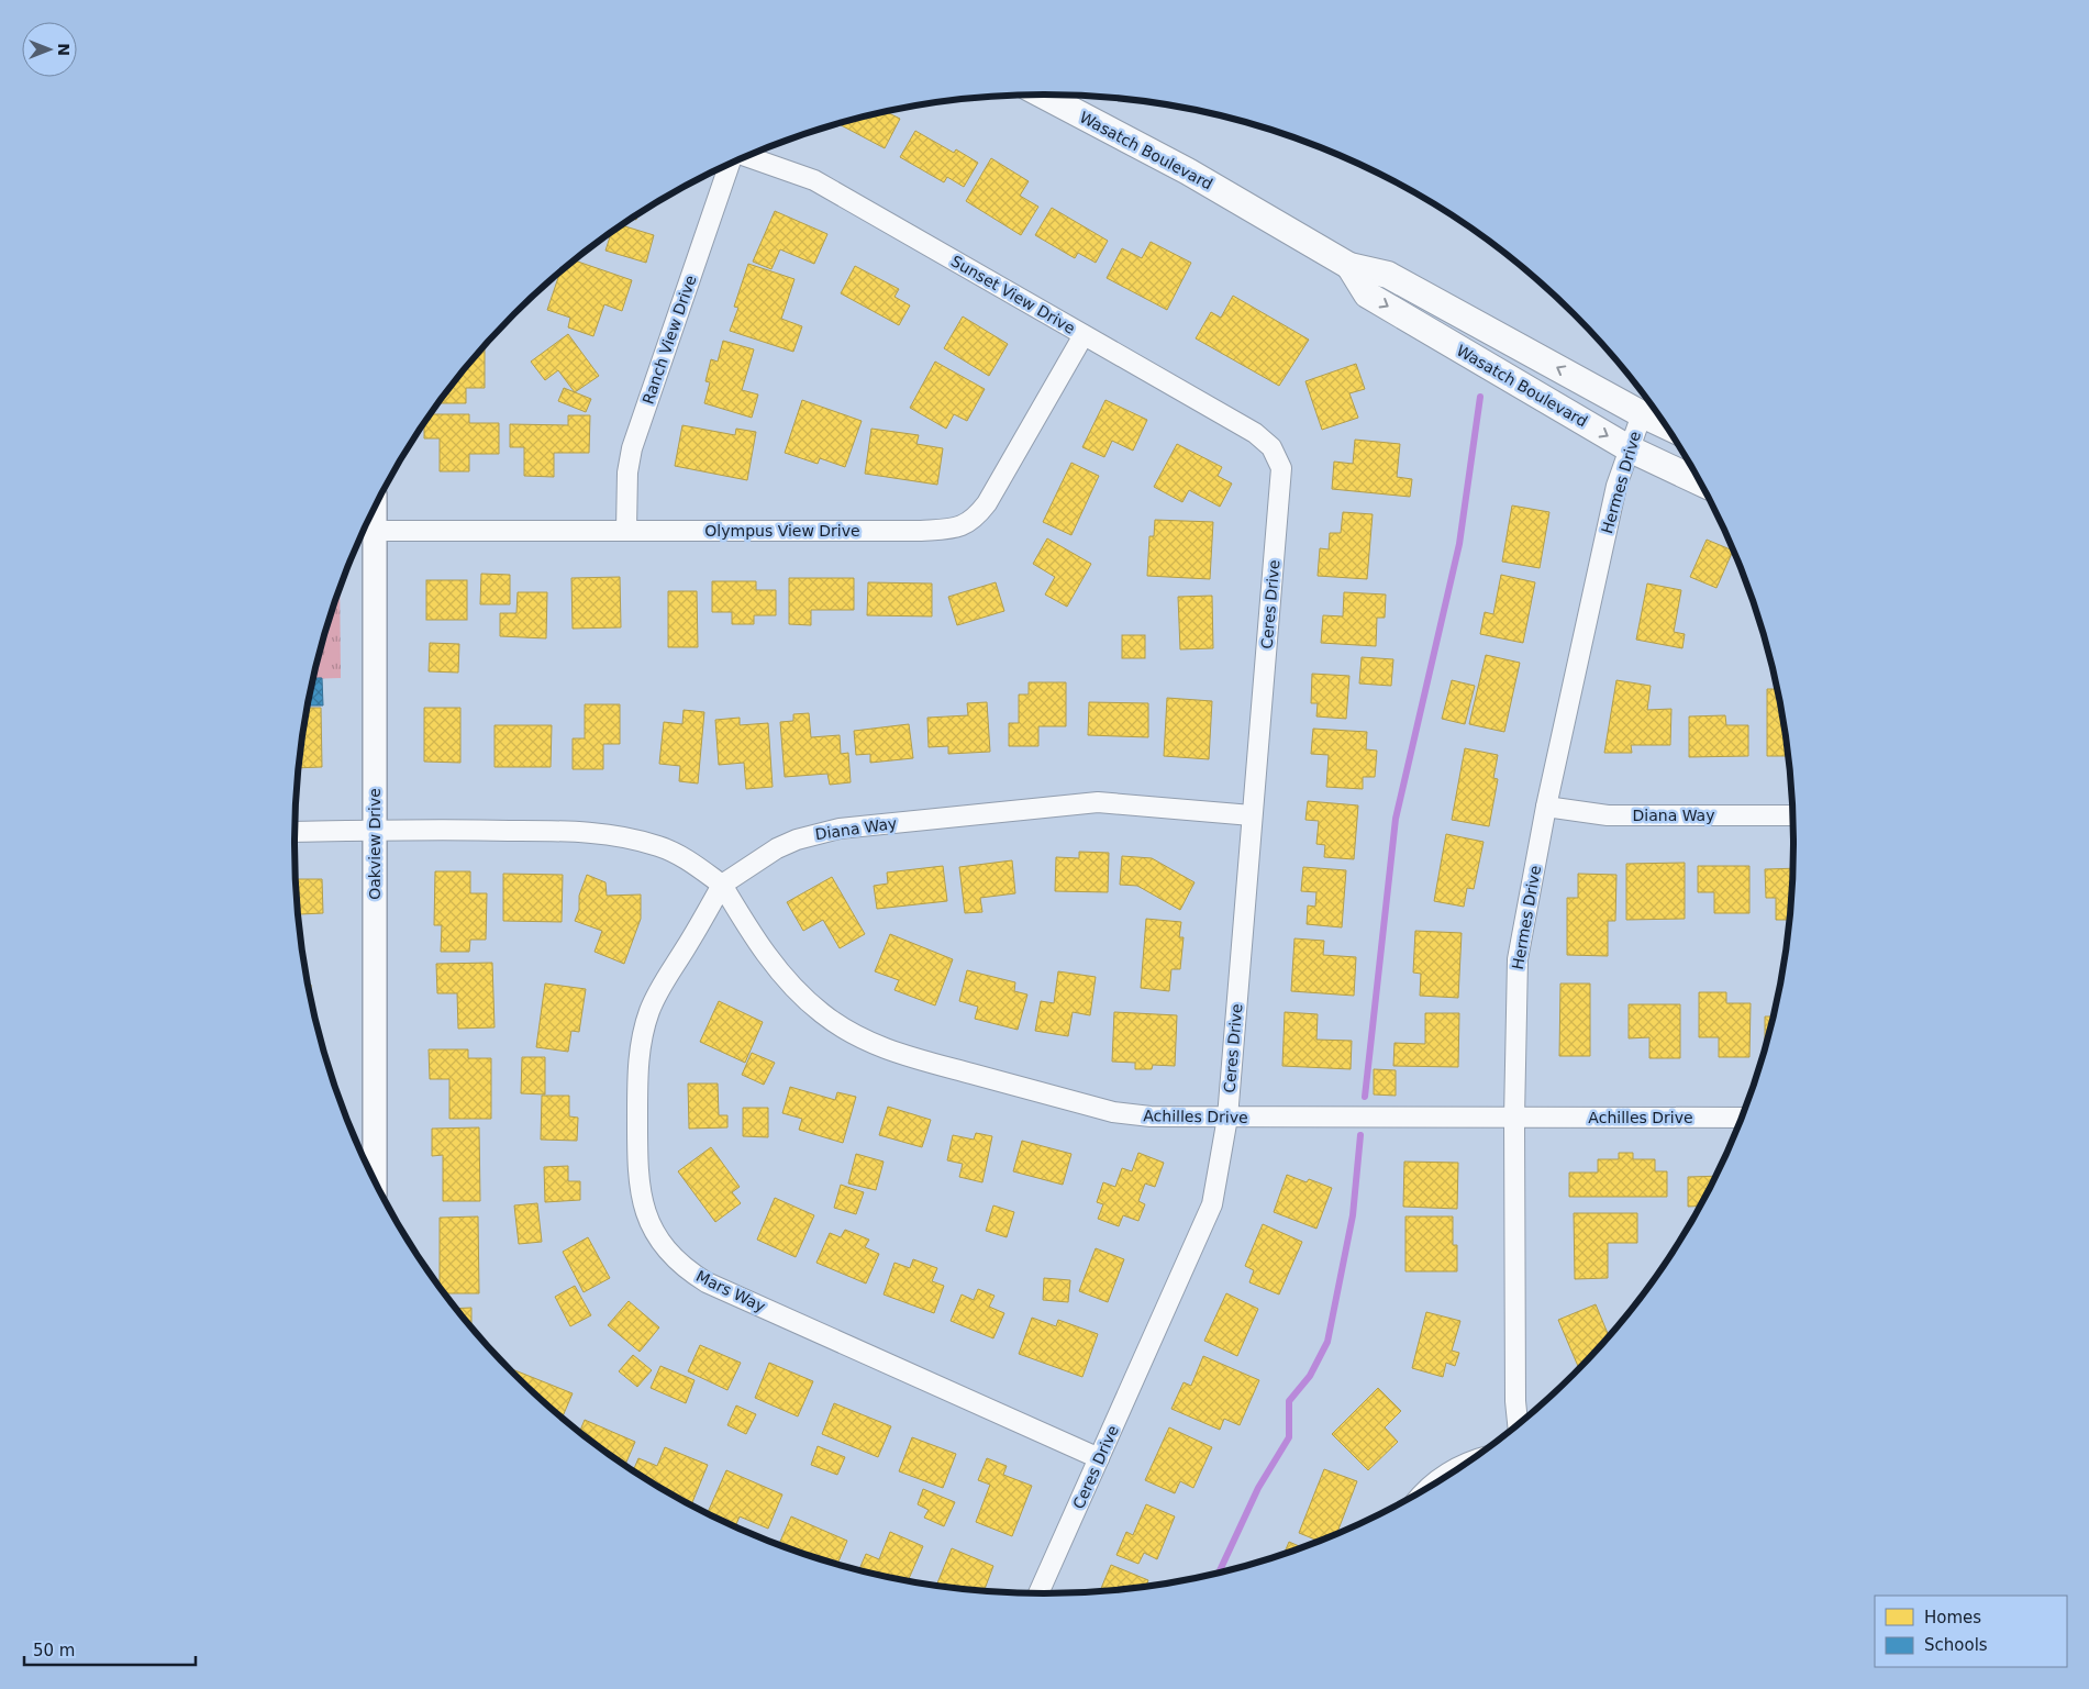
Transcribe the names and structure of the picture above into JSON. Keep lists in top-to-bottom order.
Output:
{
  "streets": {
    "main road": ["Wasatch Boulevard"],
    "street": [
      "Sunset View Drive",
      "Ranch View Drive",
      "Hermes Drive",
      "Olympus View Drive",
      "Ceres Drive",
      "Diana Way",
      "Oakview Drive",
      "Achilles Drive",
      "Mars Way"
    ]
  },
  "crossings": [
    ["Wasatch Boulevard", "Hermes Drive"],
    ["Sunset View Drive", "Olympus View Drive"],
    ["Sunset View Drive", "Ceres Drive"],
    ["Ranch View Drive", "Olympus View Drive"],
    ["Hermes Drive", "Diana Way"],
    ["Hermes Drive", "Achilles Drive"],
    ["Olympus View Drive", "Oakview Drive"],
    ["Ceres Drive", "Diana Way"],
    ["Ceres Drive", "Achilles Drive"],
    ["Ceres Drive", "Mars Way"],
    ["Diana Way", "Achilles Drive"],
    ["Diana Way", "Mars Way"],
    ["Achilles Drive", "Mars Way"]
  ],
  "legend": ["Homes", "Schools"],
  "scale_bar": "50 m",
  "north": "right"
}
